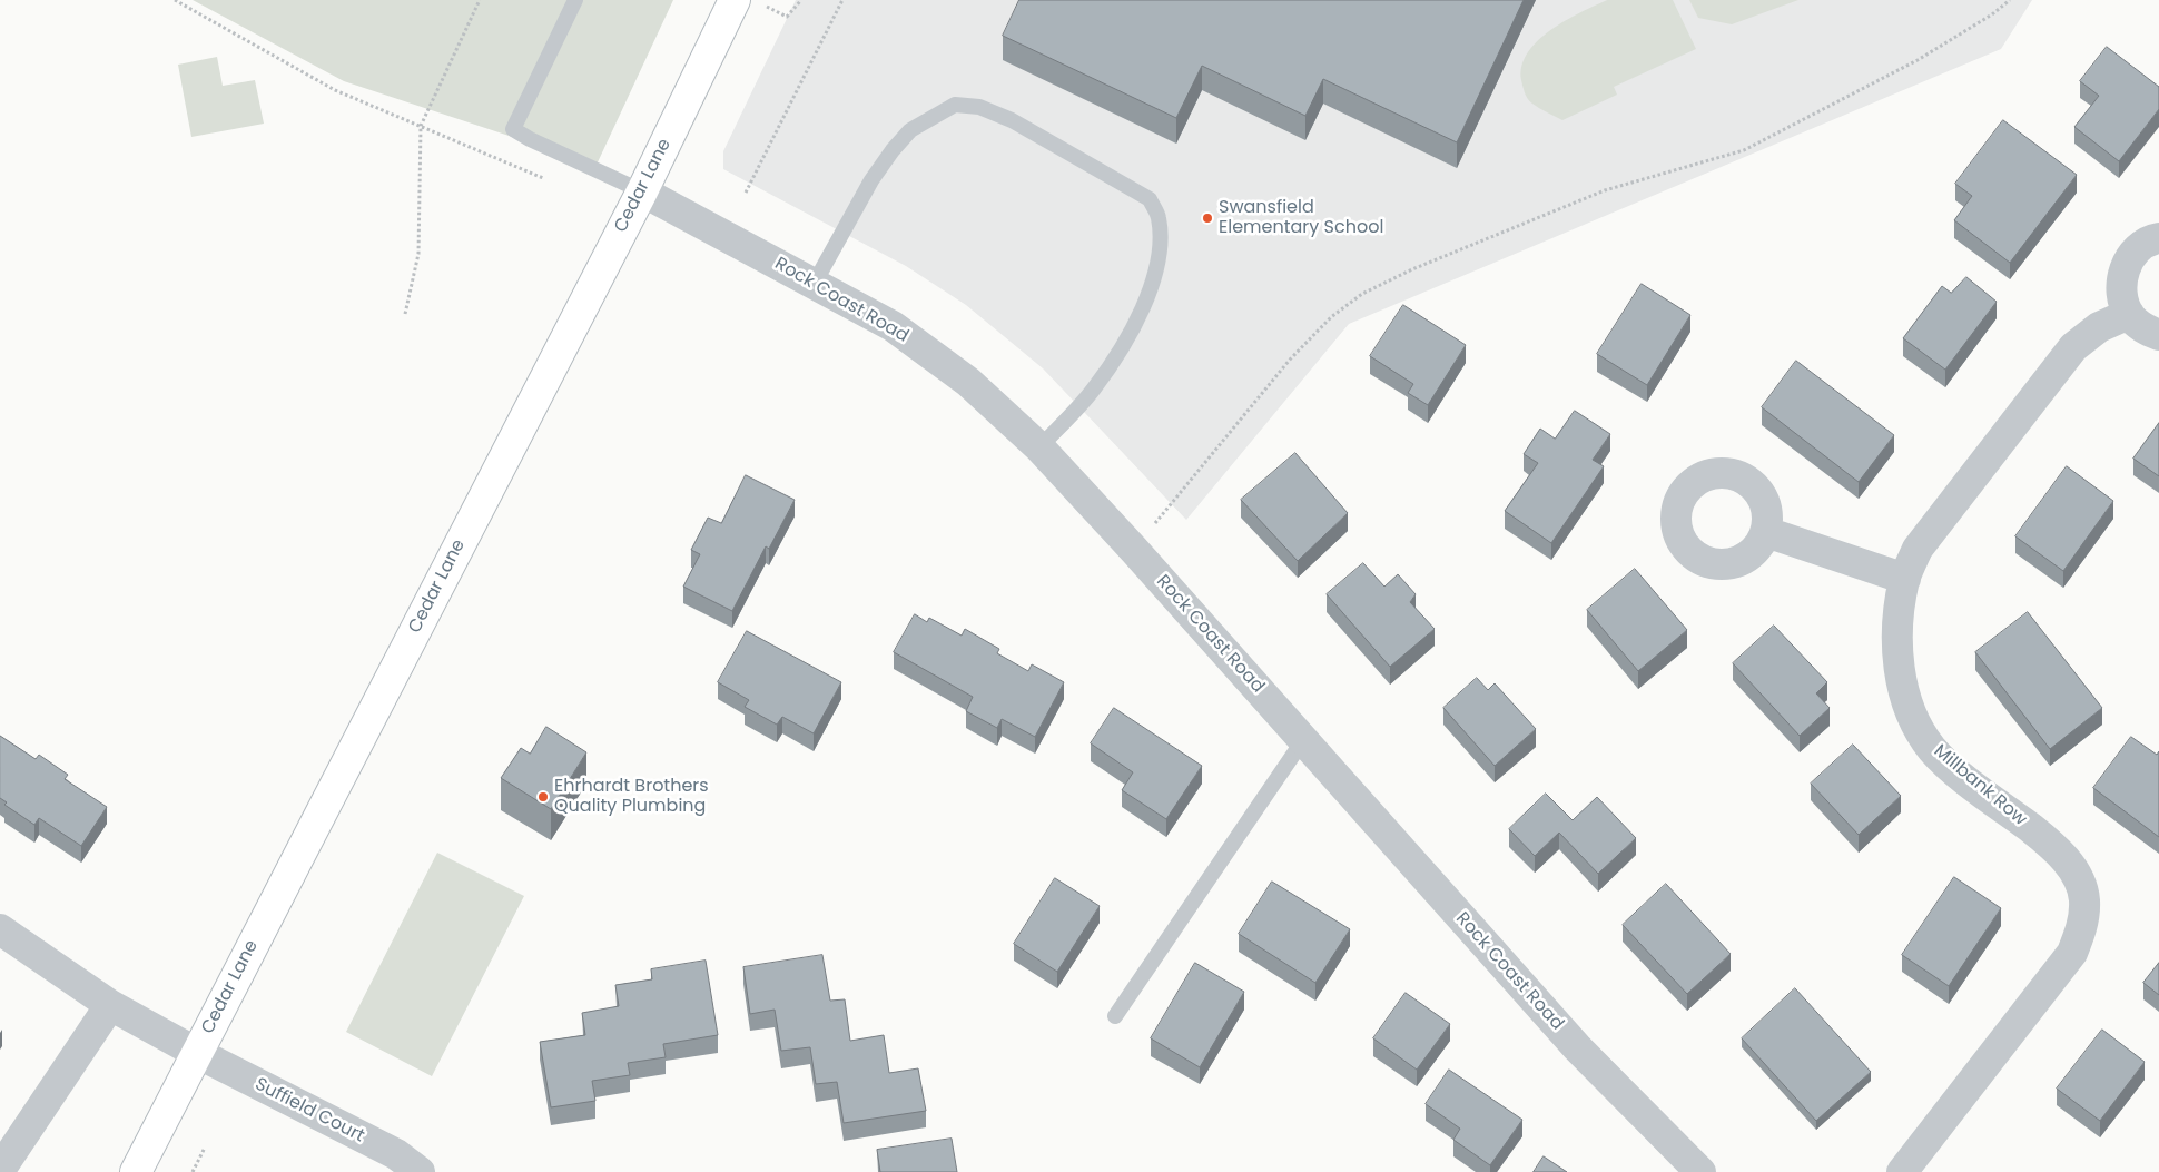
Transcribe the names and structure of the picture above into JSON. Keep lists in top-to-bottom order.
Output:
{
  "streets": {
    "main road": ["Cedar Lane"],
    "street": ["Rock Coast Road", "Millbank Row", "Suffield Court"]
  },
  "crossings": [
    ["Cedar Lane", "Rock Coast Road"],
    ["Cedar Lane", "Suffield Court"]
  ],
  "places": ["Swansfield Elementary School", "Ehrhardt Brothers Quality Plumbing"]
}
